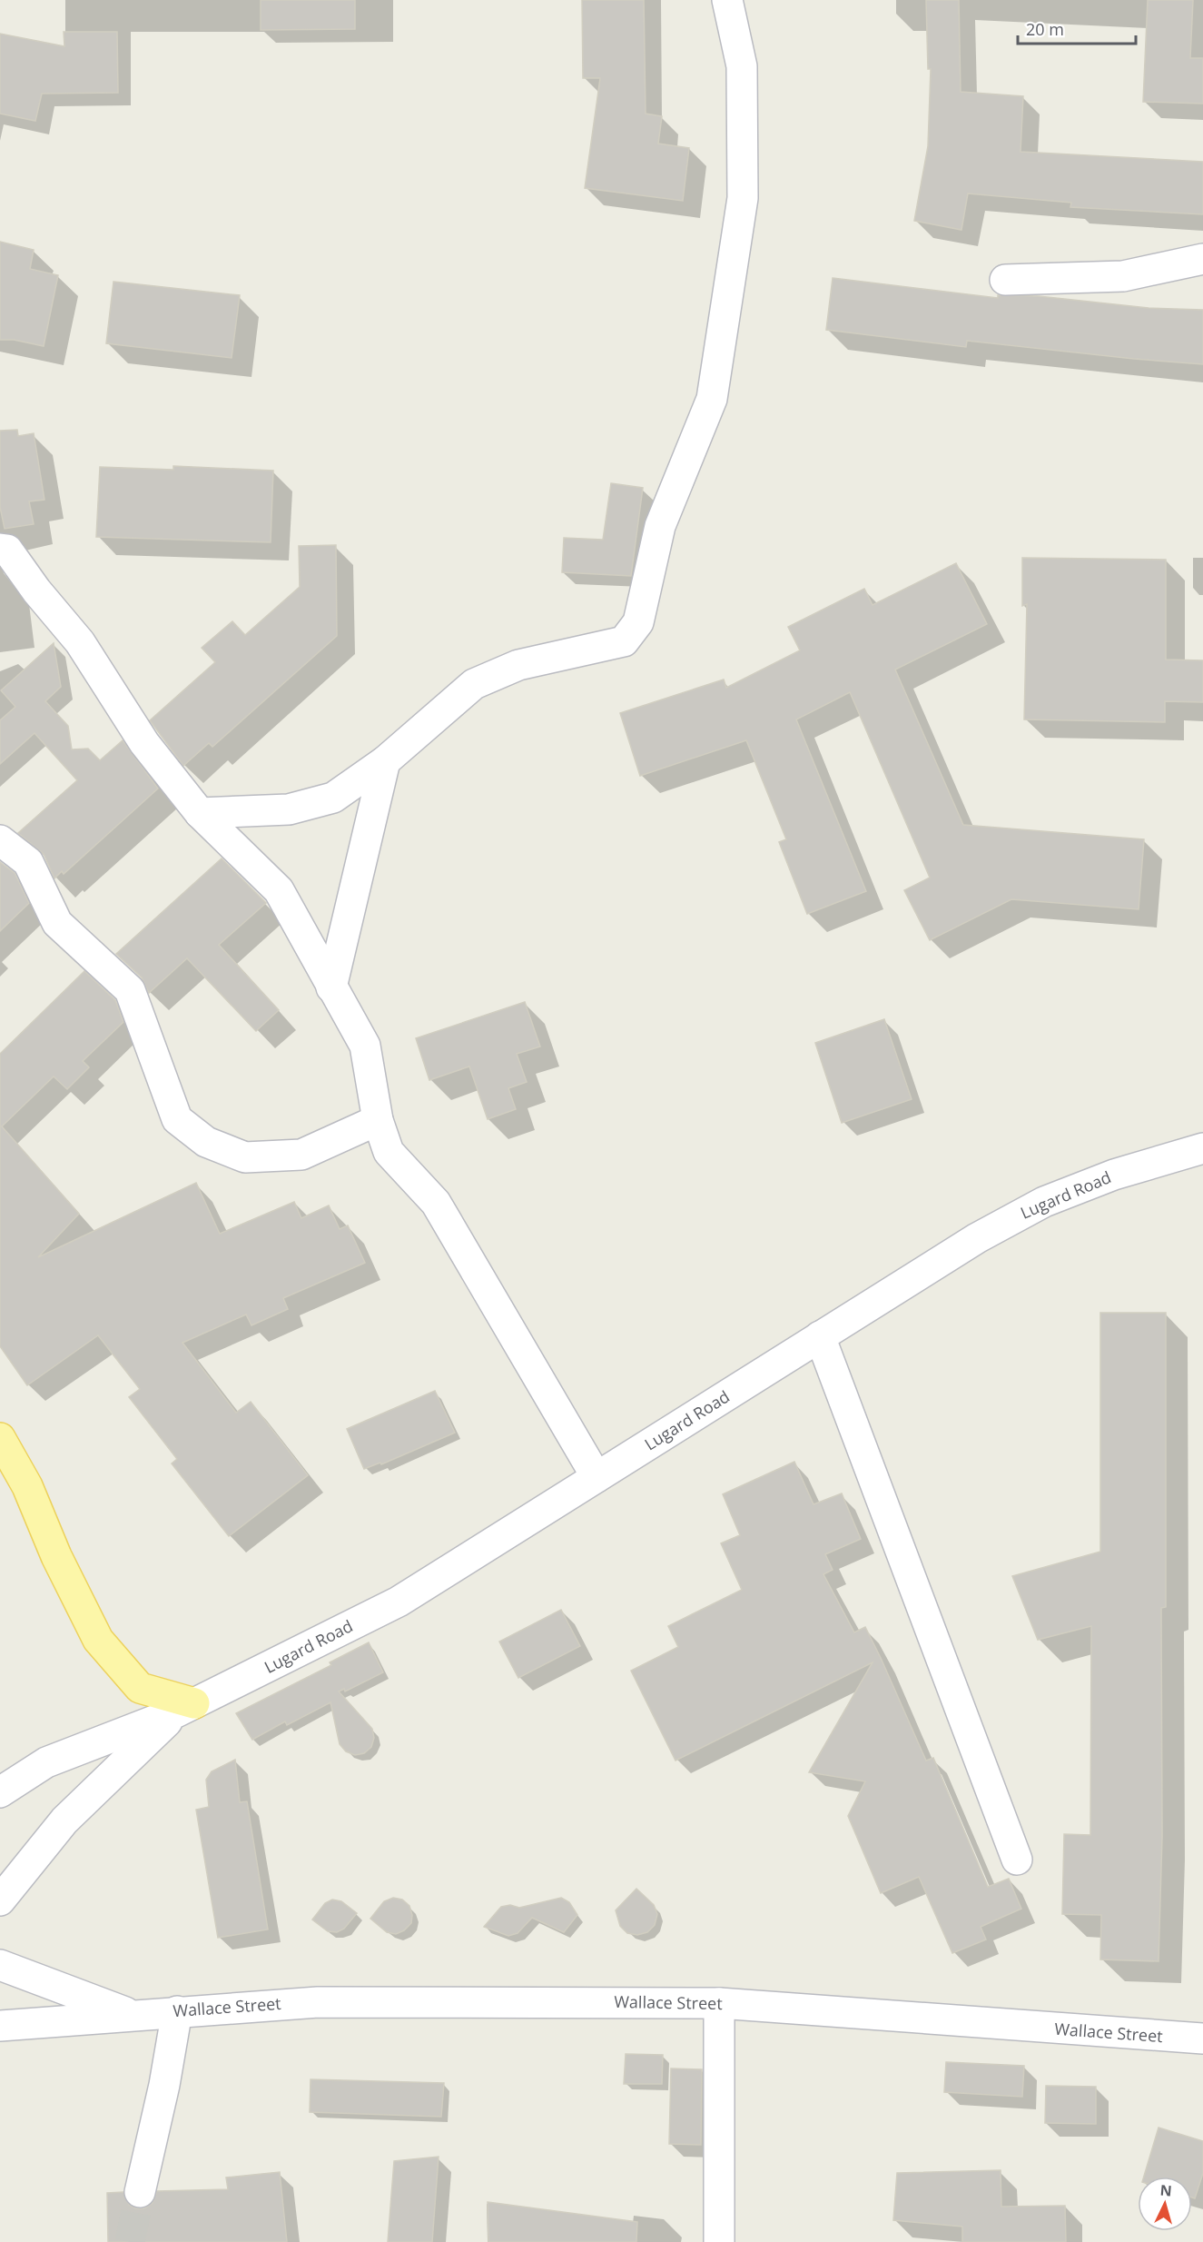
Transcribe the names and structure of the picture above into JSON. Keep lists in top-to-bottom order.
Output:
{
  "streets": {
    "street": ["Lugard Road", "Wallace Street"]
  },
  "scale_bar": "20 m",
  "north": "top"
}
